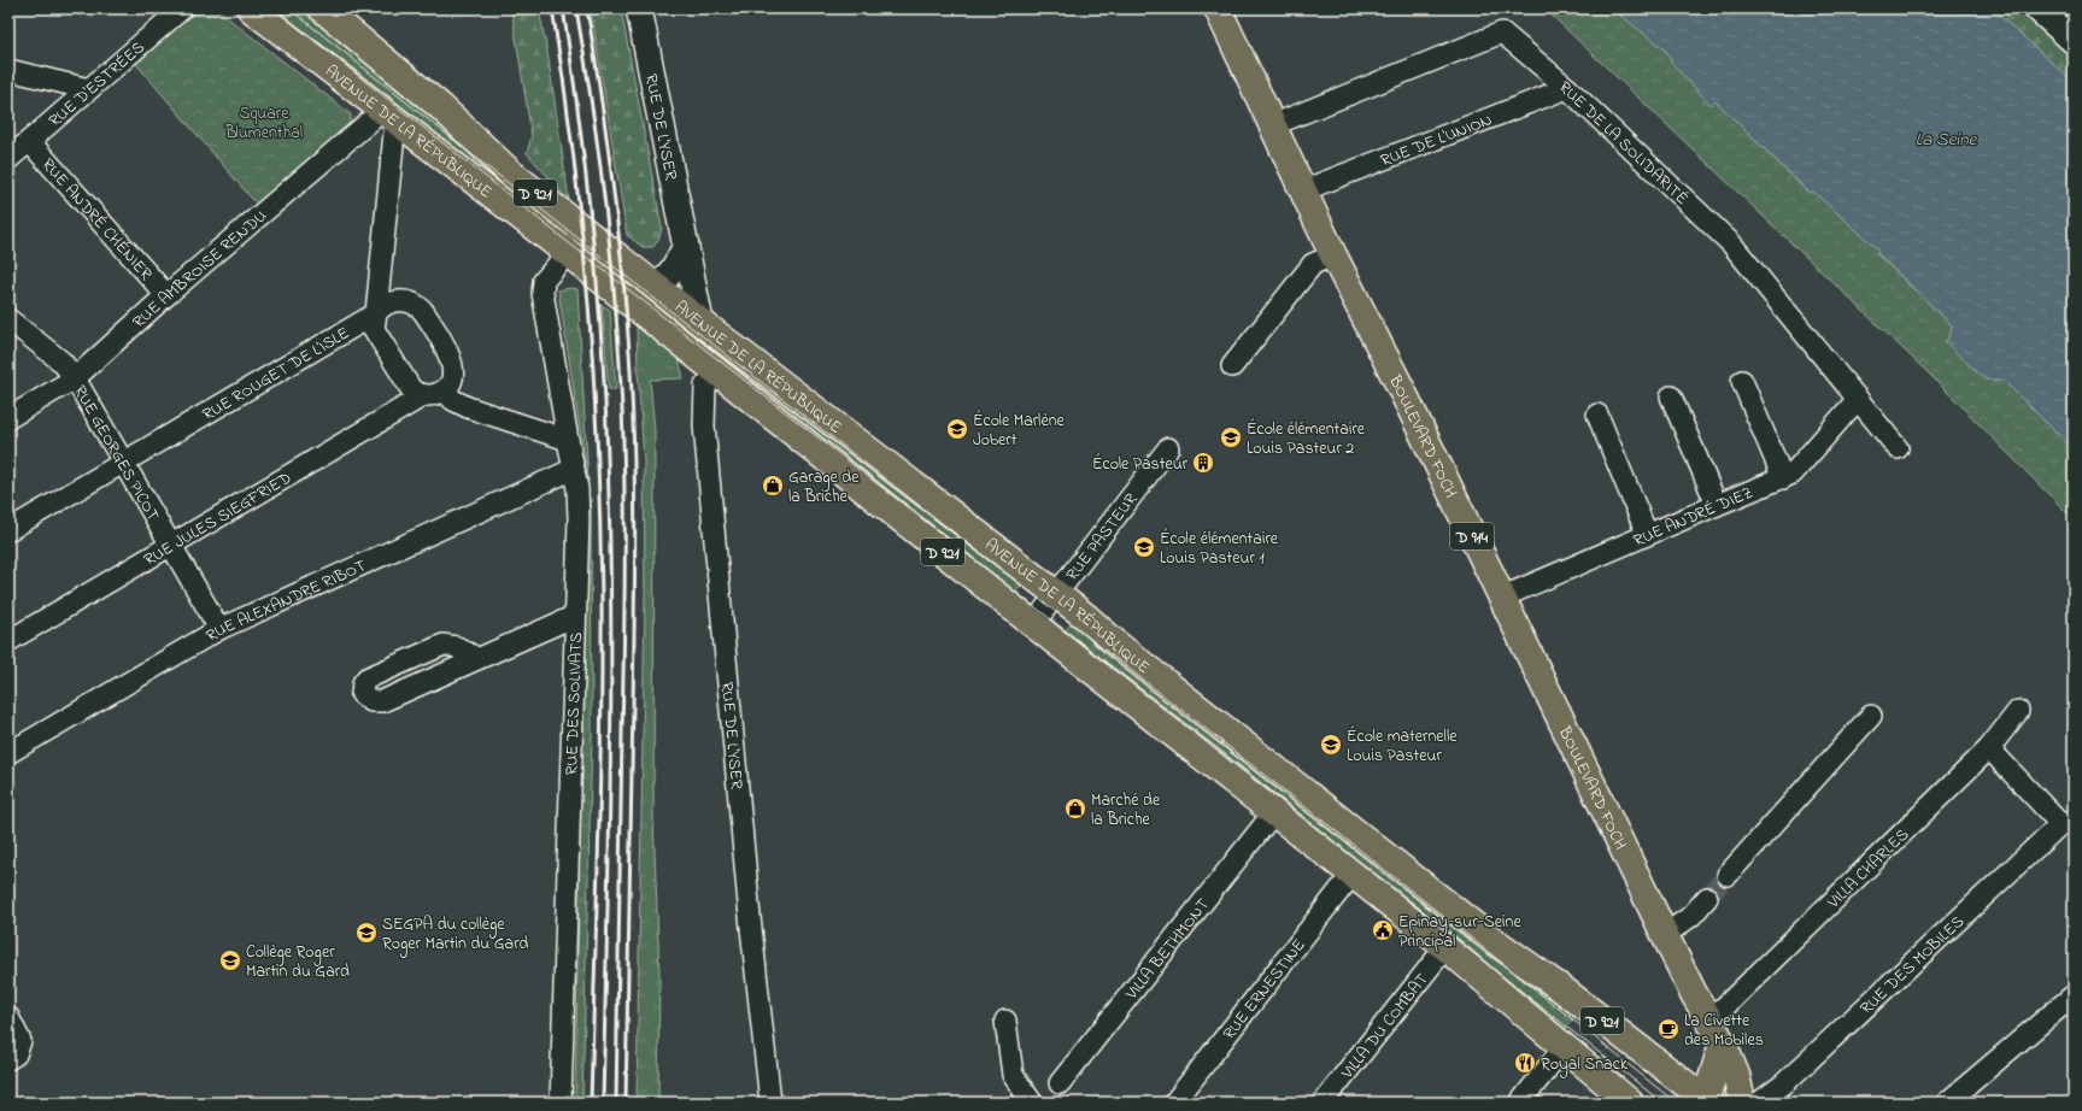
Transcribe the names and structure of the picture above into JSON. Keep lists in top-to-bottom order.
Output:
{
  "streets": {
    "main road": [
      "AVENUE DE LA RÉPUBLIQUE",
      "D 921",
      "BOULEVARD FOCH",
      "D 914"
    ],
    "street": [
      "RUE D'ESTRÉES",
      "RUE DE L'YSER",
      "RUE DE L'UNION",
      "RUE DE LA SOLIDARITÉ",
      "RUE ANDRÉ CHÉNIER",
      "RUE AMBROISE RENDU",
      "RUE ROUGET DE L'ISLE",
      "RUE GEORGES PICOT",
      "RUE ANDRÉ DIEZ",
      "RUE JULES SIEGFRIED",
      "RUE PASTEUR",
      "RUE ALEXANDRE RIBOT",
      "RUE DES SOLIVATS",
      "VILLA CHARLES",
      "VILLA BETHMONT",
      "RUE DES MOBILES",
      "RUE ERNESTINE",
      "VILLA DU COMBAT"
    ]
  },
  "crossings": [
    ["RUE D'ESTRÉES", "RUE ANDRÉ CHÉNIER"],
    ["RUE DE L'YSER", "AVENUE DE LA RÉPUBLIQUE"],
    ["AVENUE DE LA RÉPUBLIQUE", "RUE AMBROISE RENDU"],
    ["AVENUE DE LA RÉPUBLIQUE", "RUE PASTEUR"],
    ["AVENUE DE LA RÉPUBLIQUE", "RUE DES SOLIVATS"],
    ["AVENUE DE LA RÉPUBLIQUE", "VILLA BETHMONT"],
    ["AVENUE DE LA RÉPUBLIQUE", "RUE ERNESTINE"],
    ["AVENUE DE LA RÉPUBLIQUE", "VILLA DU COMBAT"],
    ["RUE DE L'UNION", "RUE DE LA SOLIDARITÉ"],
    ["RUE DE L'UNION", "BOULEVARD FOCH"],
    ["RUE DE LA SOLIDARITÉ", "BOULEVARD FOCH"],
    ["RUE DE LA SOLIDARITÉ", "RUE ANDRÉ DIEZ"],
    ["RUE ANDRÉ CHÉNIER", "RUE AMBROISE RENDU"],
    ["RUE AMBROISE RENDU", "RUE GEORGES PICOT"],
    ["RUE ROUGET DE L'ISLE", "RUE GEORGES PICOT"],
    ["RUE ROUGET DE L'ISLE", "RUE JULES SIEGFRIED"],
    ["BOULEVARD FOCH", "RUE ANDRÉ DIEZ"],
    ["BOULEVARD FOCH", "VILLA CHARLES"],
    ["RUE GEORGES PICOT", "RUE JULES SIEGFRIED"],
    ["RUE GEORGES PICOT", "RUE ALEXANDRE RIBOT"],
    ["RUE ALEXANDRE RIBOT", "RUE DES SOLIVATS"],
    ["VILLA CHARLES", "RUE DES MOBILES"]
  ],
  "water": ["La Seine"],
  "parks": ["Square Blumenthal"],
  "places": {
    "school or university": [
      "École Marlène Jobert",
      "École élémentaire Louis Pasteur 2",
      "École élémentaire Louis Pasteur 1",
      "École maternelle Louis Pasteur",
      "SEGPA du collège Roger Martin du Gard",
      "Collège Roger Martin du Gard"
    ],
    "building": ["École Pasteur"],
    "shop": ["Garage de la Briche", "Marché de la Briche"],
    "public building": ["Epinay-sur-Seine Principal"],
    "cafe": ["La Civette des Mobiles"],
    "restaurant": ["Royal Snack"]
  }
}
